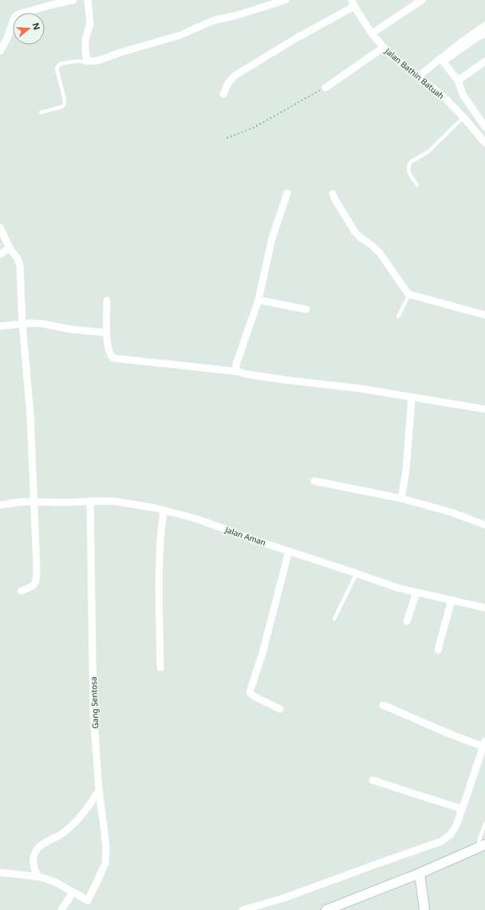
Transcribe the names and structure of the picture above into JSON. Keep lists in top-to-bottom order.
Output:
{
  "streets": {
    "street": ["Jalan Bathin Batuah", "Jalan Aman", "Gang Sentosa"]
  },
  "crossings": [
    ["Jalan Aman", "Gang Sentosa"]
  ],
  "north": "right"
}
